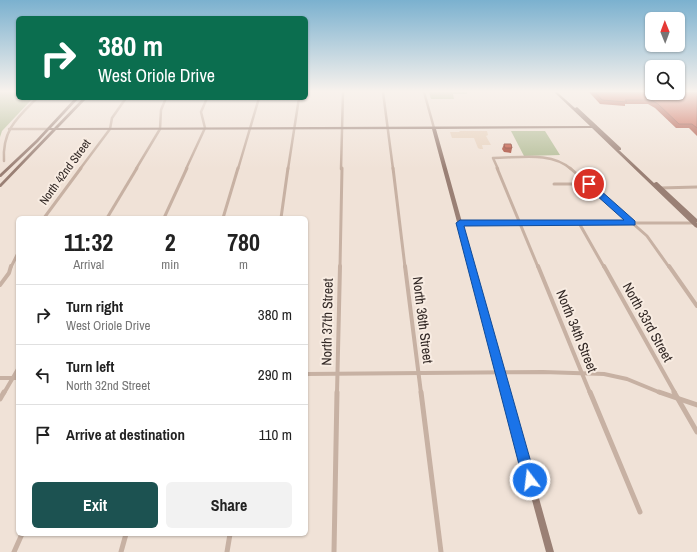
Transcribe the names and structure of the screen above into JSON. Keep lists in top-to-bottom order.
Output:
{
  "streets": {
    "street": [
      "North 42nd Street",
      "North 36th Street",
      "North 37th Street",
      "North 33rd Street",
      "North 34th Street"
    ]
  },
  "north": "top",
  "page": {
    "turn": ["380 m", "West Oriole Drive"],
    "eta": [
      "11:32",
      "Arrival",
      "2",
      "min",
      "780",
      "m"
    ],
    "list": [
      {
        "name": "Turn right",
        "note": "West Oriole Drive",
        "value": "380 m"
      },
      {
        "name": "Turn left",
        "note": "North 32nd Street",
        "value": "290 m"
      },
      {
        "name": "Arrive at destination",
        "value": "110 m"
      }
    ],
    "buttons": ["Exit", "Share"]
  }
}
